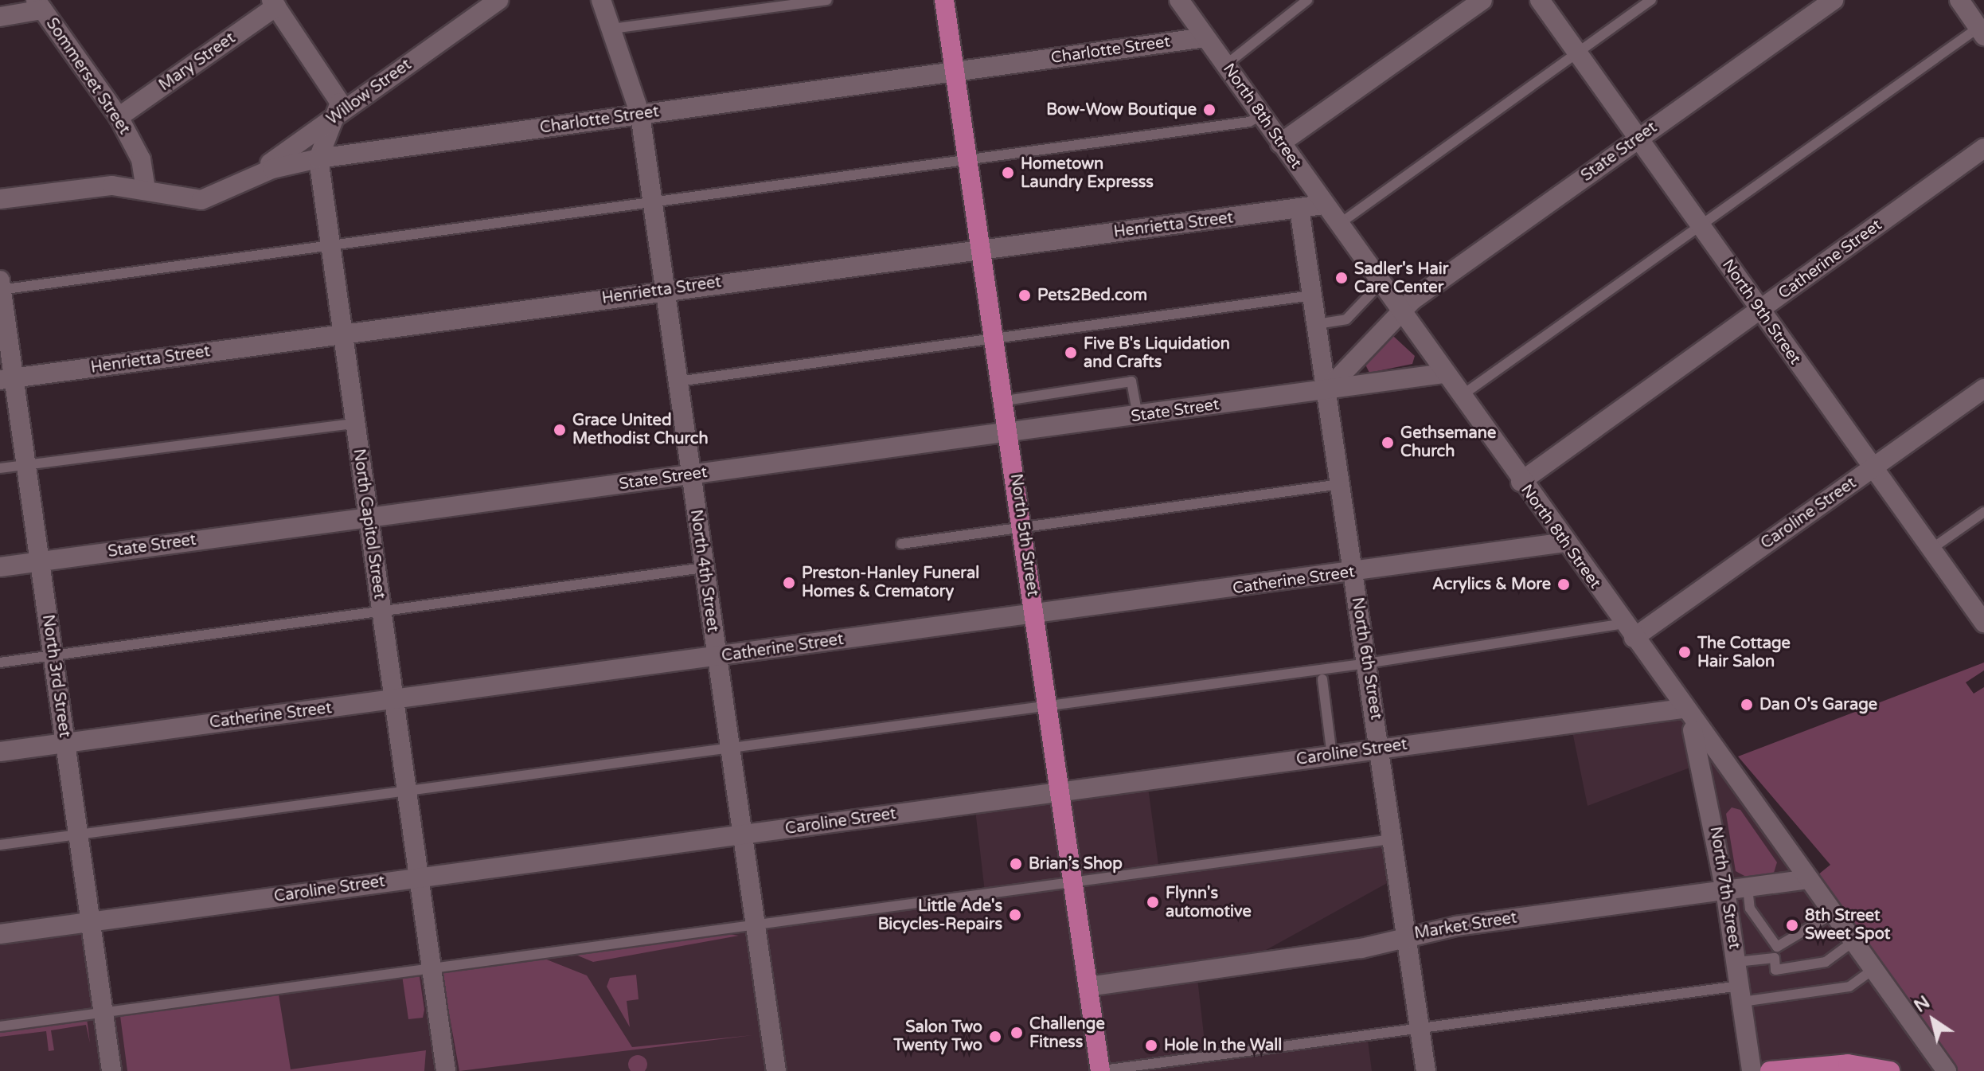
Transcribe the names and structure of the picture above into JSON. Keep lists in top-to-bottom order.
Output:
{
  "streets": {
    "main road": ["North 5th Street"],
    "street": [
      "Charlotte Street",
      "Mary Street",
      "Sommerset Street",
      "Willow Street",
      "North 8th Street",
      "State Street",
      "Henrietta Street",
      "Catherine Street",
      "North 9th Street",
      "Caroline Street",
      "North Capitol Street",
      "North 4th Street",
      "North 6th Street",
      "North 3rd Street",
      "North 7th Street",
      "Market Street"
    ]
  },
  "crossings": [
    ["Charlotte Street", "Sommerset Street"],
    ["Charlotte Street", "Willow Street"],
    ["Charlotte Street", "North 8th Street"],
    ["Charlotte Street", "North Capitol Street"],
    ["Charlotte Street", "North 5th Street"],
    ["Charlotte Street", "North 4th Street"],
    ["Mary Street", "Sommerset Street"],
    ["North 8th Street", "State Street"],
    ["North 8th Street", "Henrietta Street"],
    ["North 8th Street", "Catherine Street"],
    ["North 8th Street", "Caroline Street"],
    ["North 8th Street", "North 7th Street"],
    ["North 8th Street", "Market Street"],
    ["State Street", "North 9th Street"],
    ["State Street", "North Capitol Street"],
    ["State Street", "North 5th Street"],
    ["State Street", "North 4th Street"],
    ["State Street", "North 6th Street"],
    ["State Street", "North 3rd Street"],
    ["Henrietta Street", "North Capitol Street"],
    ["Henrietta Street", "North 5th Street"],
    ["Henrietta Street", "North 4th Street"],
    ["Henrietta Street", "North 6th Street"],
    ["Henrietta Street", "North 3rd Street"],
    ["Catherine Street", "North 9th Street"],
    ["Catherine Street", "North Capitol Street"],
    ["Catherine Street", "North 5th Street"],
    ["Catherine Street", "North 4th Street"],
    ["Catherine Street", "North 6th Street"],
    ["Catherine Street", "North 3rd Street"],
    ["North 9th Street", "Caroline Street"],
    ["Caroline Street", "North Capitol Street"],
    ["Caroline Street", "North 5th Street"],
    ["Caroline Street", "North 4th Street"],
    ["Caroline Street", "North 6th Street"],
    ["Caroline Street", "North 3rd Street"],
    ["Caroline Street", "North 7th Street"],
    ["North 5th Street", "Market Street"],
    ["North 6th Street", "Market Street"],
    ["North 7th Street", "Market Street"]
  ],
  "places": [
    "Bow-Wow Boutique",
    "Hometown Laundry Expresss",
    "Sadler's Hair Care Center",
    "Pets2Bed.com",
    "Five B's Liquidation and Crafts",
    "Grace United Methodist Church",
    "Gethsemane Church",
    "Preston-Hanley Funeral Homes & Crematory",
    "Acrylics & More",
    "The Cottage Hair Salon",
    "Dan O's Garage",
    "Brian’s Shop",
    "Flynn's automotive",
    "Little Ade's Bicycles-Repairs",
    "8th Street Sweet Spot",
    "Challenge Fitness",
    "Salon Two Twenty Two",
    "Hole In the Wall"
  ],
  "north": "top left"
}
